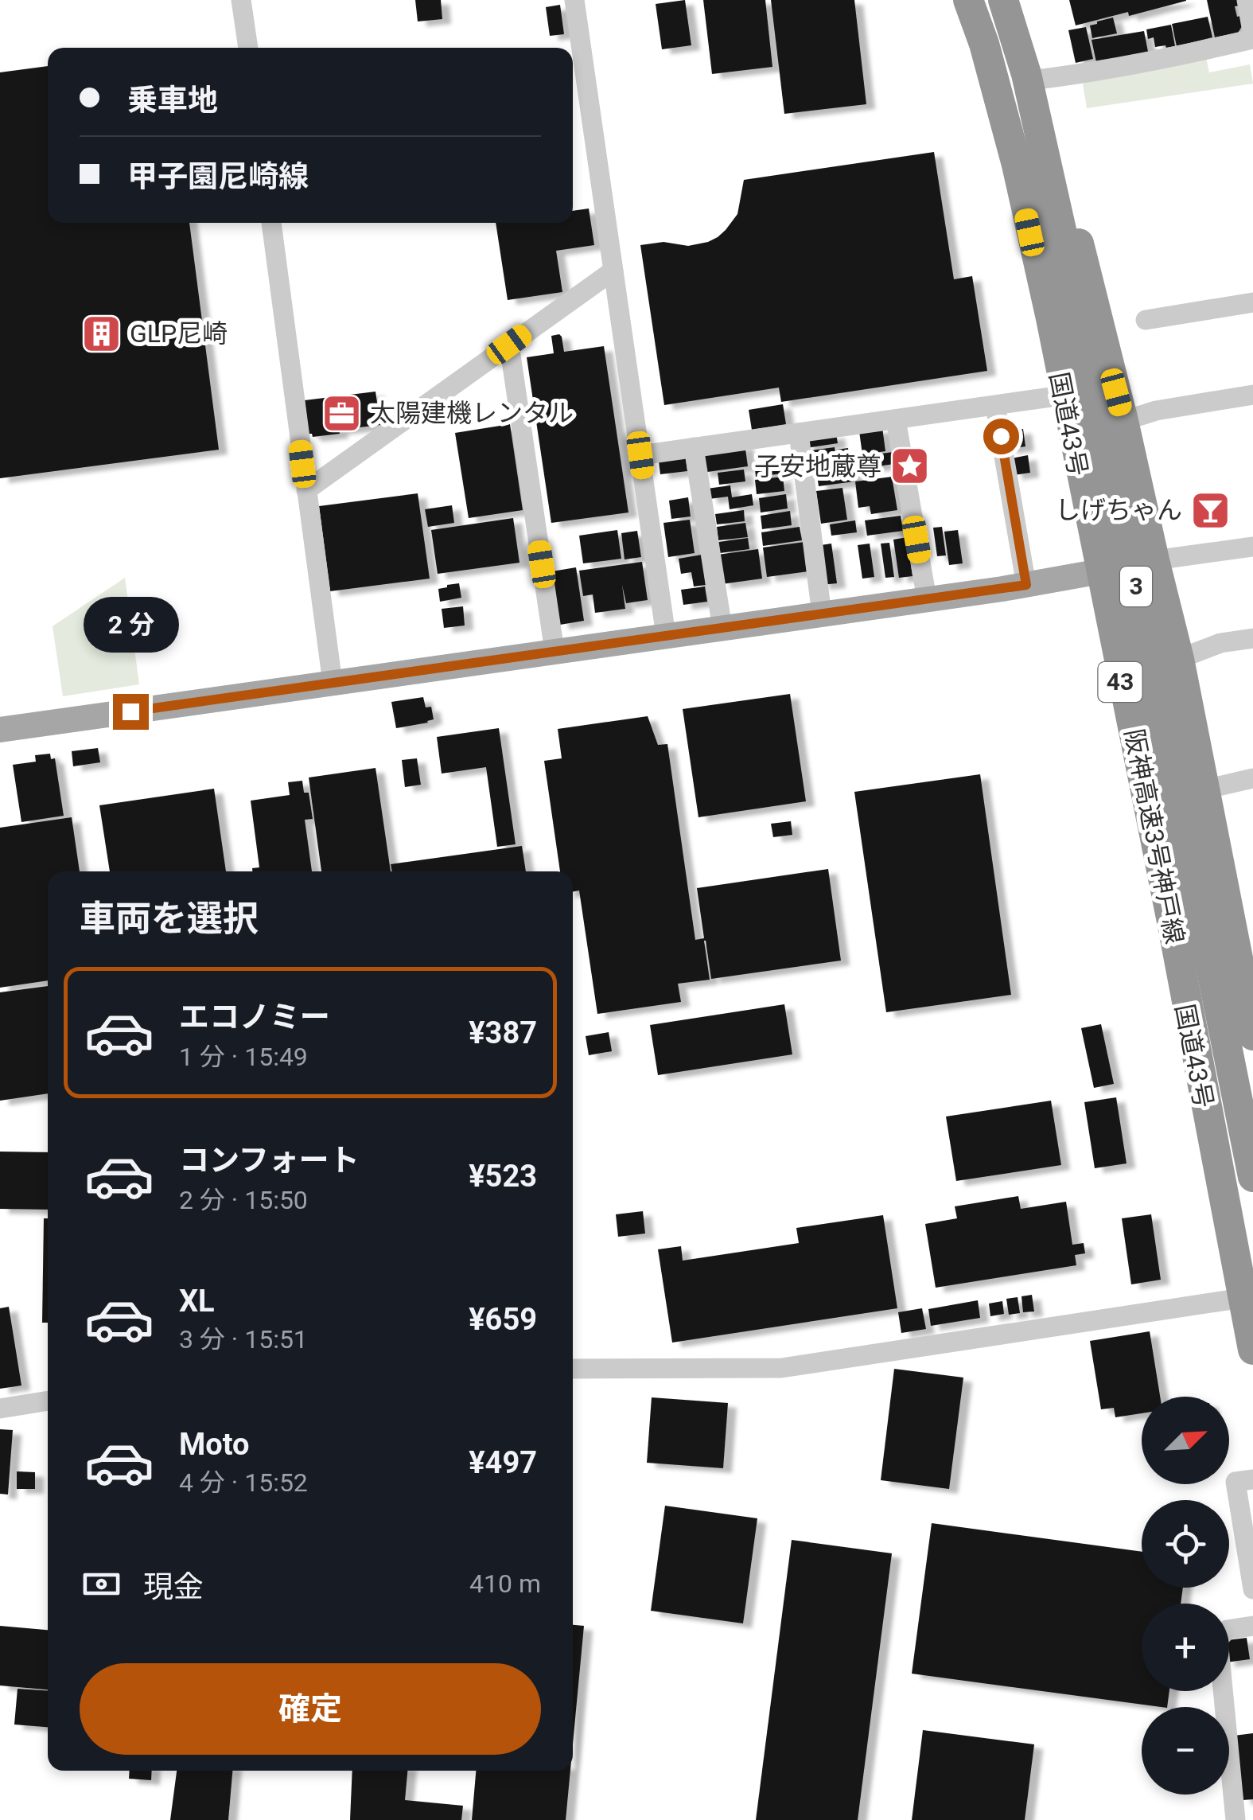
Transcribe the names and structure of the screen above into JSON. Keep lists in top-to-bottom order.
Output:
{
  "streets": {
    "highway": [
      "国道43号",
      "3",
      "43",
      "阪神高速3号神戸線"
    ]
  },
  "crossings": [
    ["国道43号", "阪神高速3号神戸線"]
  ],
  "places": {
    "building": ["GLP尼崎"],
    "office": ["太陽建機レンタル"],
    "place": ["子安地蔵尊"],
    "bar": ["しげちゃん"]
  },
  "north": "top right",
  "page": {
    "banner": ["乗車地", "甲子園尼崎線"],
    "bubble": "2 分",
    "heading": "車両を選択",
    "list": [
      {
        "name": "エコノミー",
        "note": "1 分 · 15:49",
        "value": "¥387"
      },
      {
        "name": "コンフォート",
        "note": "2 分 · 15:50",
        "value": "¥523"
      },
      {
        "name": "XL",
        "note": "3 分 · 15:51",
        "value": "¥659"
      },
      {
        "name": "Moto",
        "note": "4 分 · 15:52",
        "value": "¥497"
      }
    ],
    "map_buttons": ["+", "−"],
    "pay": ["現金", "410 m"],
    "buttons": "確定"
  }
}
